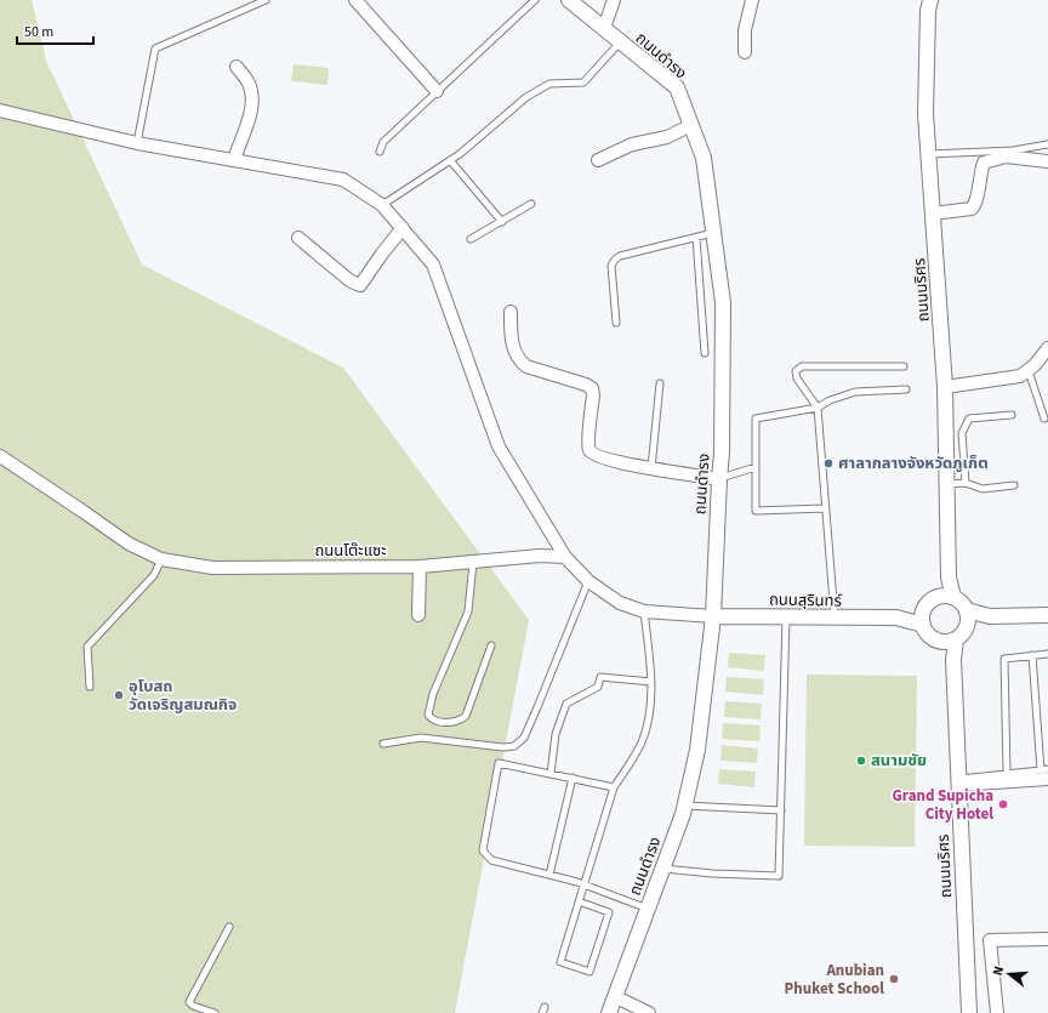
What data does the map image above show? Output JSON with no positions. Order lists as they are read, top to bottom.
{
  "streets": {
    "street": [
      "ถนนดำรง",
      "ถนนนริศร",
      "ถนนโต๊ะแซะ",
      "ถนนสุรินทร์"
    ]
  },
  "crossings": [
    ["ถนนดำรง", "ถนนสุรินทร์"],
    ["ถนนนริศร", "ถนนสุรินทร์"]
  ],
  "places": [
    "ศาลากลางจังหวัดภูเก็ต",
    "อุโบสถ วัดเจริญสมณกิจ",
    "สนามชัย",
    "Grand Supicha City Hotel",
    "Anubian Phuket School"
  ],
  "scale_bar": "50 m",
  "north": "left"
}
